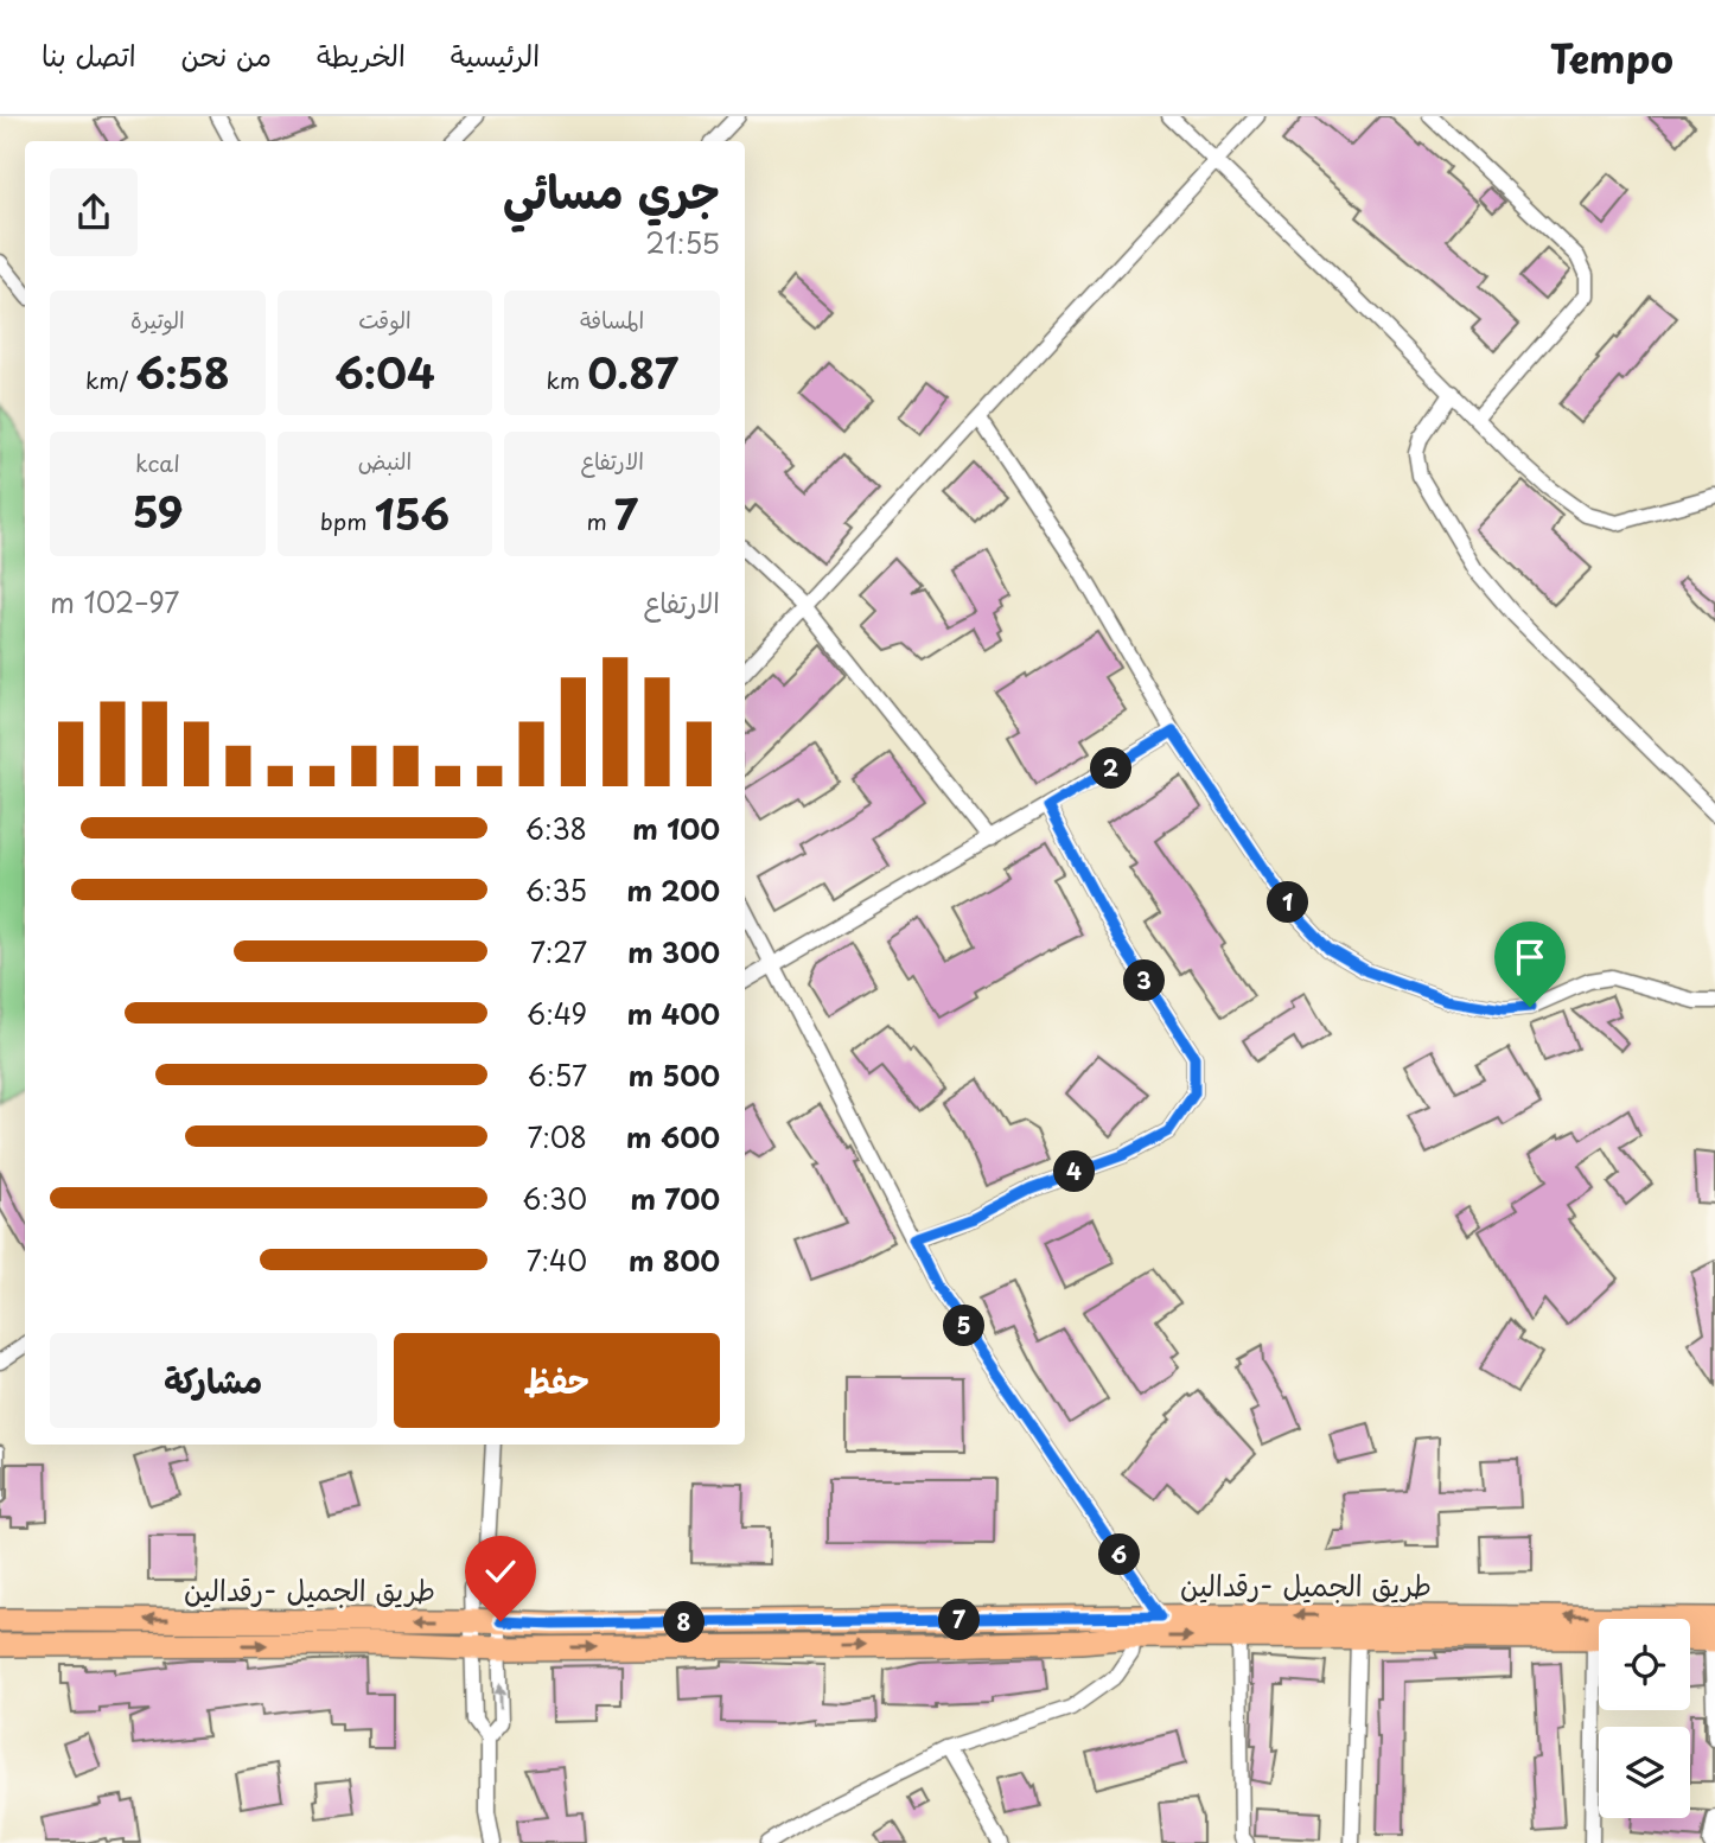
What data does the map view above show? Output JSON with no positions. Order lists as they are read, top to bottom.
{
  "streets": {
    "main road": ["طريق الجميل -رقدالين"]
  },
  "page": {
    "header": "Tempo",
    "nav": [
      "الرئيسية",
      "الخريطة",
      "من نحن",
      "اتصل بنا"
    ],
    "heading": ["جري مسائي", "21:55"],
    "stats": [
      ["المسافة", "0.87 km"],
      ["الوقت", "6:04"],
      ["الوتيرة", "6:58 /km"],
      ["الارتفاع", "7 m"],
      ["النبض", "156 bpm"],
      ["kcal", "59"]
    ],
    "chart": ["الارتفاع", "97–102 m"],
    "pins": [
      "2",
      "1",
      "3",
      "4",
      "5",
      "6",
      "7",
      "8"
    ],
    "list": [
      {
        "name": "100 m",
        "note": "6:38"
      },
      {
        "name": "200 m",
        "note": "6:35"
      },
      {
        "name": "300 m",
        "note": "7:27"
      },
      {
        "name": "400 m",
        "note": "6:49"
      },
      {
        "name": "500 m",
        "note": "6:57"
      },
      {
        "name": "600 m",
        "note": "7:08"
      },
      {
        "name": "700 m",
        "note": "6:30"
      },
      {
        "name": "800 m",
        "note": "7:40"
      }
    ],
    "buttons": ["حفظ", "مشاركة"]
  }
}
